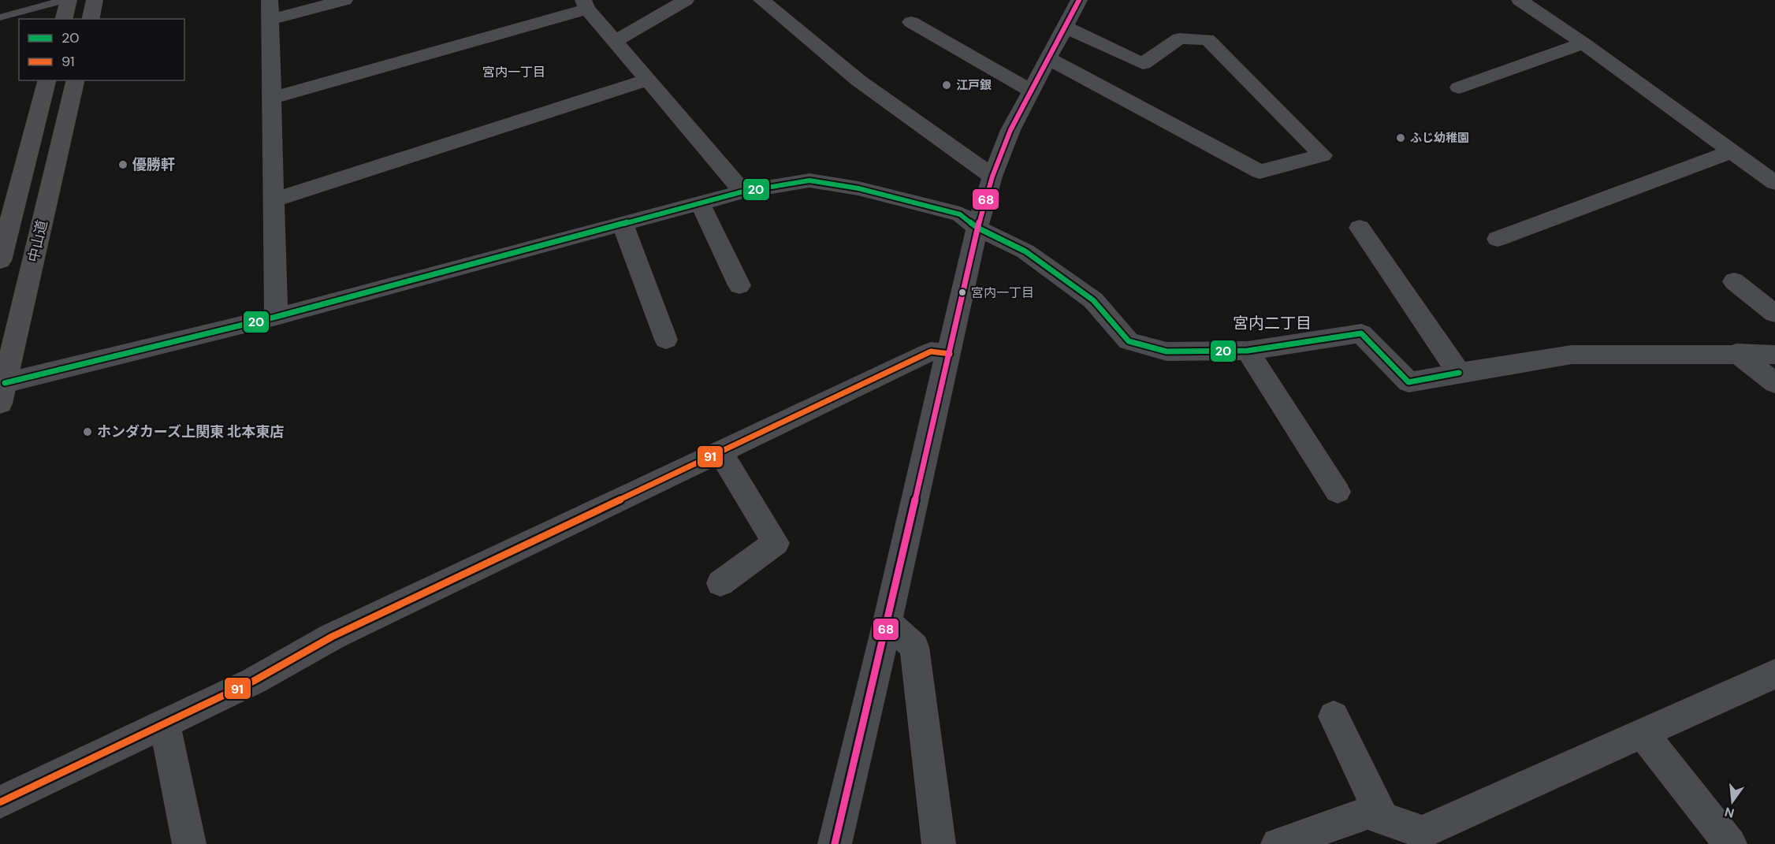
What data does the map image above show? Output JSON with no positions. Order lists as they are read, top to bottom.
{
  "streets": {
    "highway": ["中山道"]
  },
  "districts": ["宮内一丁目", "宮内二丁目"],
  "places": [
    "江戸銀",
    "ふじ幼稚園",
    "優勝軒",
    "宮内一丁目",
    "ホンダカーズ上関東 北本東店"
  ],
  "lines": ["transit line 68", "transit line 20", "transit line 91"],
  "legend": ["20", "91"],
  "north": "bottom"
}
